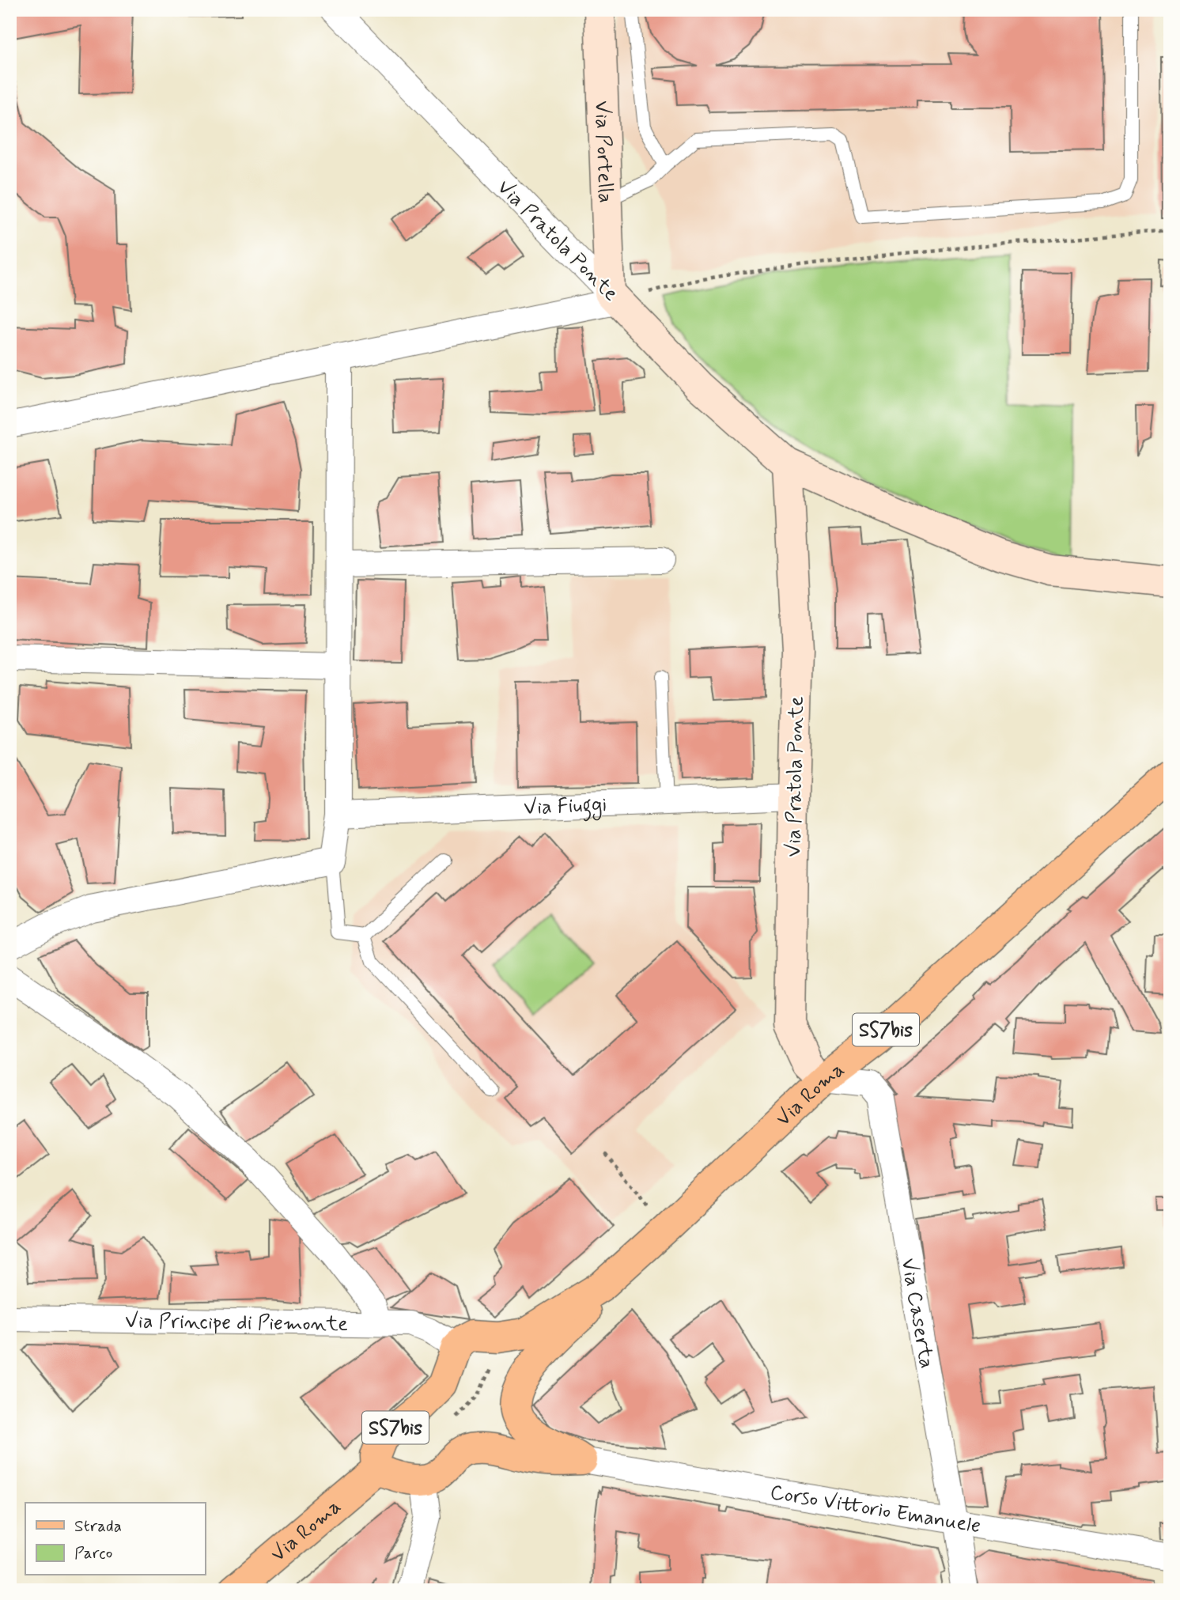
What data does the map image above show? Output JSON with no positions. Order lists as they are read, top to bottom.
{
  "streets": {
    "main road": [
      "Via Portella",
      "Via Pratola Ponte",
      "SS7bis",
      "Via Roma"
    ],
    "street": [
      "Via Fiuggi",
      "Via Caserta",
      "Via Principe di Piemonte",
      "Corso Vittorio Emanuele"
    ]
  },
  "crossings": [
    ["Via Portella", "Via Pratola Ponte"],
    ["Via Pratola Ponte", "Via Fiuggi"],
    ["Via Pratola Ponte", "Via Roma"],
    ["Via Pratola Ponte", "Via Caserta"],
    ["SS7bis", "Via Roma"],
    ["SS7bis", "Via Principe di Piemonte"],
    ["SS7bis", "Corso Vittorio Emanuele"],
    ["Via Roma", "Via Caserta"],
    ["Via Caserta", "Corso Vittorio Emanuele"]
  ],
  "legend": ["Strada", "Parco"]
}
